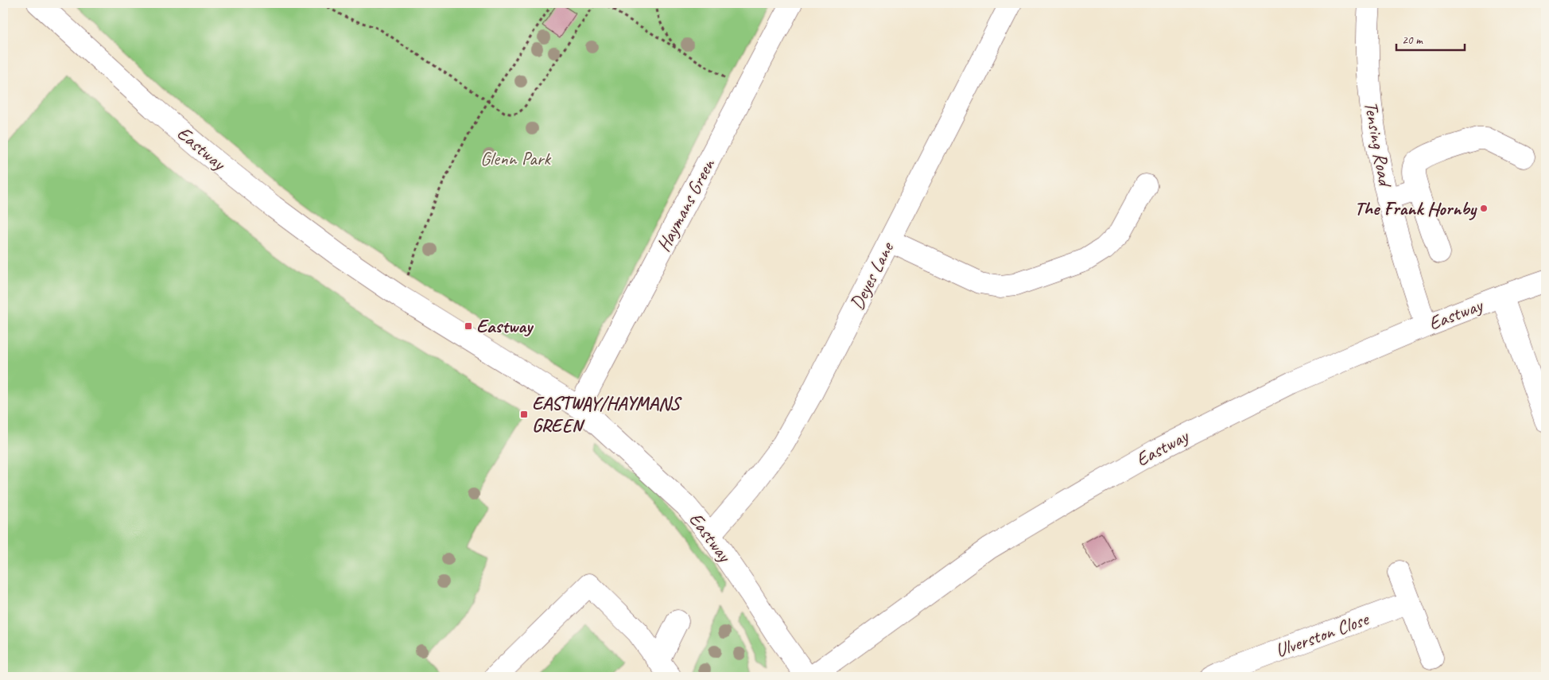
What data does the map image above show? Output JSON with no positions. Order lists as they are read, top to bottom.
{
  "streets": {
    "street": [
      "Tensing Road",
      "Eastway",
      "Haymans Green",
      "Deyes Lane",
      "Ulverston Close"
    ]
  },
  "crossings": [
    ["Tensing Road", "Eastway"],
    ["Eastway", "Haymans Green"],
    ["Eastway", "Deyes Lane"]
  ],
  "parks": ["Glenn Park"],
  "places": {
    "other": ["The Frank Hornby"],
    "transit": ["Eastway", "EASTWAY/HAYMANS GREEN"]
  },
  "scale_bar": "20 m"
}
